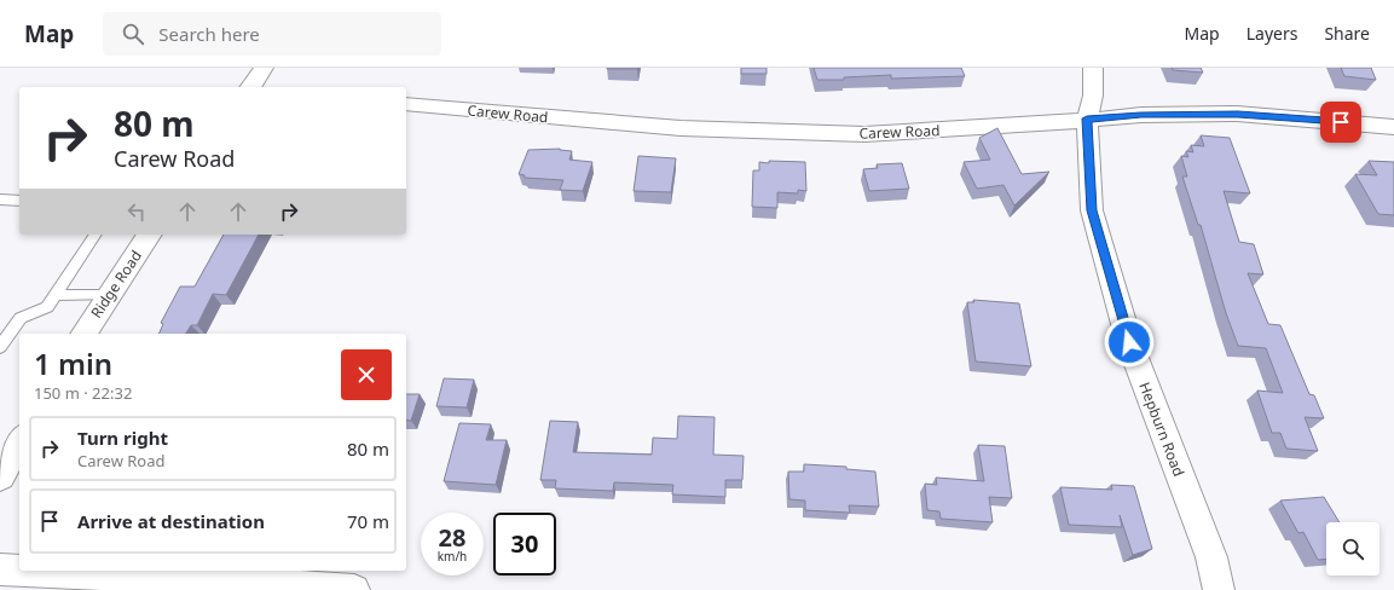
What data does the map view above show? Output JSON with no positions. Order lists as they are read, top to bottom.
{
  "streets": {
    "main road": ["Ridge Road"],
    "street": ["Carew Road", "Hepburn Road"]
  },
  "crossings": [
    ["Carew Road", "Hepburn Road"]
  ],
  "page": {
    "header": "Map",
    "search": "Search here",
    "nav": ["Map", "Layers", "Share"],
    "turn": ["80 m", "Carew Road"],
    "heading": ["1 min", "150 m · 22:32"],
    "list": [
      {
        "name": "Turn right",
        "note": "Carew Road",
        "value": "80 m"
      },
      {
        "name": "Arrive at destination",
        "value": "70 m"
      }
    ],
    "speed": "28 km/h",
    "limit": "30"
  }
}
